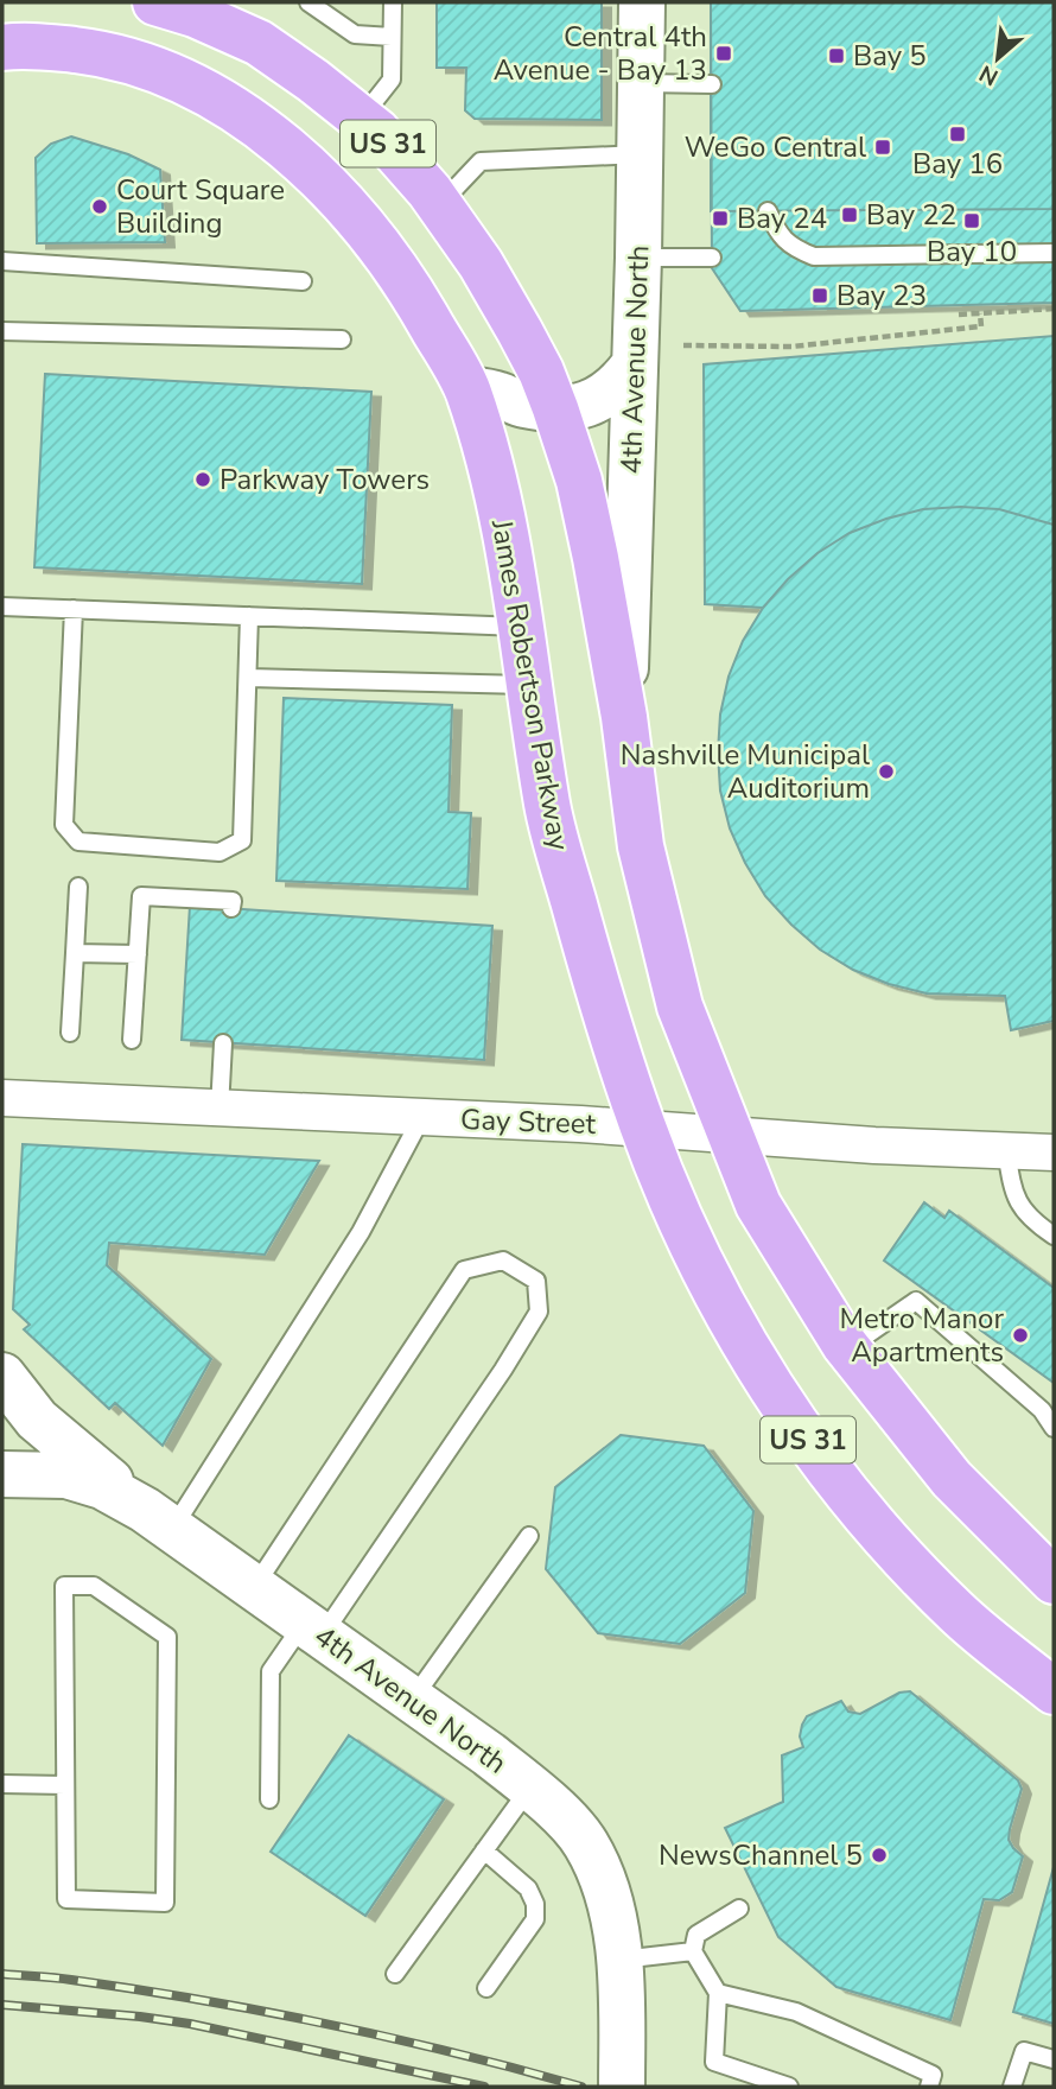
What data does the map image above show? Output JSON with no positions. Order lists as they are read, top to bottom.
{
  "streets": {
    "main road": ["US 31", "James Robertson Parkway"],
    "street": ["4th Avenue North", "Gay Street"]
  },
  "crossings": [
    ["US 31", "4th Avenue North"],
    ["US 31", "Gay Street"],
    ["James Robertson Parkway", "Gay Street"]
  ],
  "places": {
    "transit": [
      "Central 4th Avenue - Bay 13",
      "Bay 5",
      "Bay 16",
      "WeGo Central",
      "Bay 22",
      "Bay 24",
      "Bay 10",
      "Bay 23"
    ],
    "other": [
      "Court Square Building",
      "Parkway Towers",
      "Nashville Municipal Auditorium",
      "Metro Manor Apartments",
      "NewsChannel 5"
    ]
  },
  "north": "bottom left"
}
